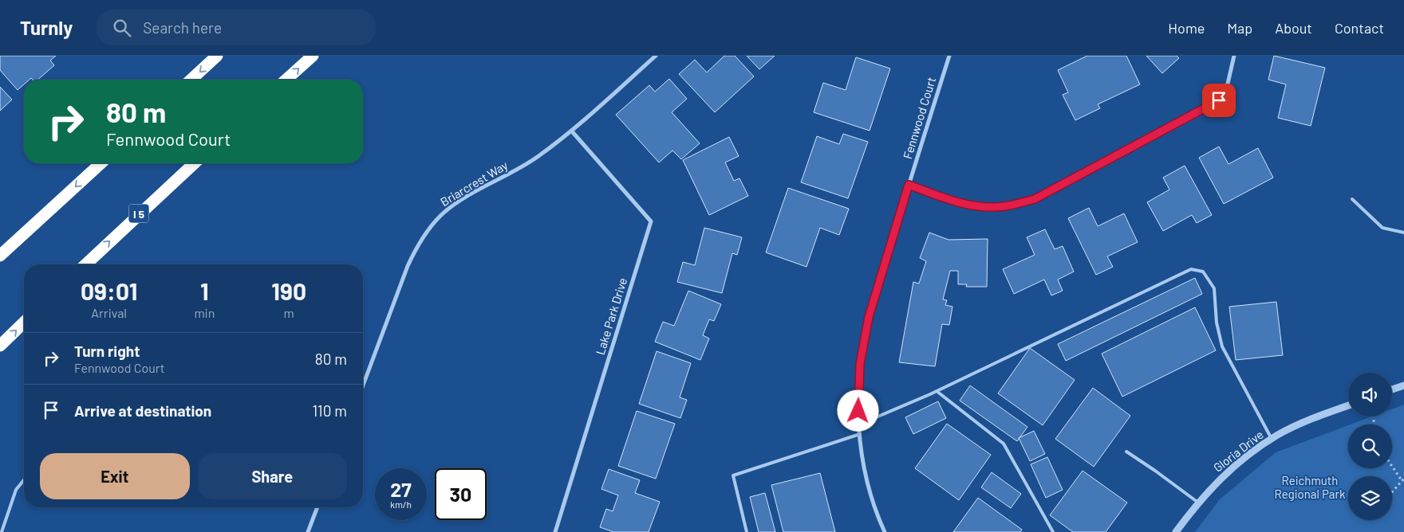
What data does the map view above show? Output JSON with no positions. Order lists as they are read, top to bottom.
{
  "streets": {
    "highway": ["I 5"],
    "street": [
      "Fennwood Court",
      "Briarcrest Way",
      "Lake Park Drive",
      "Gloria Drive"
    ]
  },
  "crossings": [
    ["Briarcrest Way", "Lake Park Drive"]
  ],
  "parks": ["Reichmuth Regional Park"],
  "page": {
    "header": "Turnly",
    "search": "Search here",
    "nav": [
      "Home",
      "Map",
      "About",
      "Contact"
    ],
    "turn": ["80 m", "Fennwood Court"],
    "eta": [
      "09:01",
      "Arrival",
      "1",
      "min",
      "190",
      "m"
    ],
    "list": [
      {
        "name": "Turn right",
        "note": "Fennwood Court",
        "value": "80 m"
      },
      {
        "name": "Arrive at destination",
        "value": "110 m"
      }
    ],
    "buttons": ["Exit", "Share"],
    "speed": "27 km/h",
    "limit": "30"
  }
}
